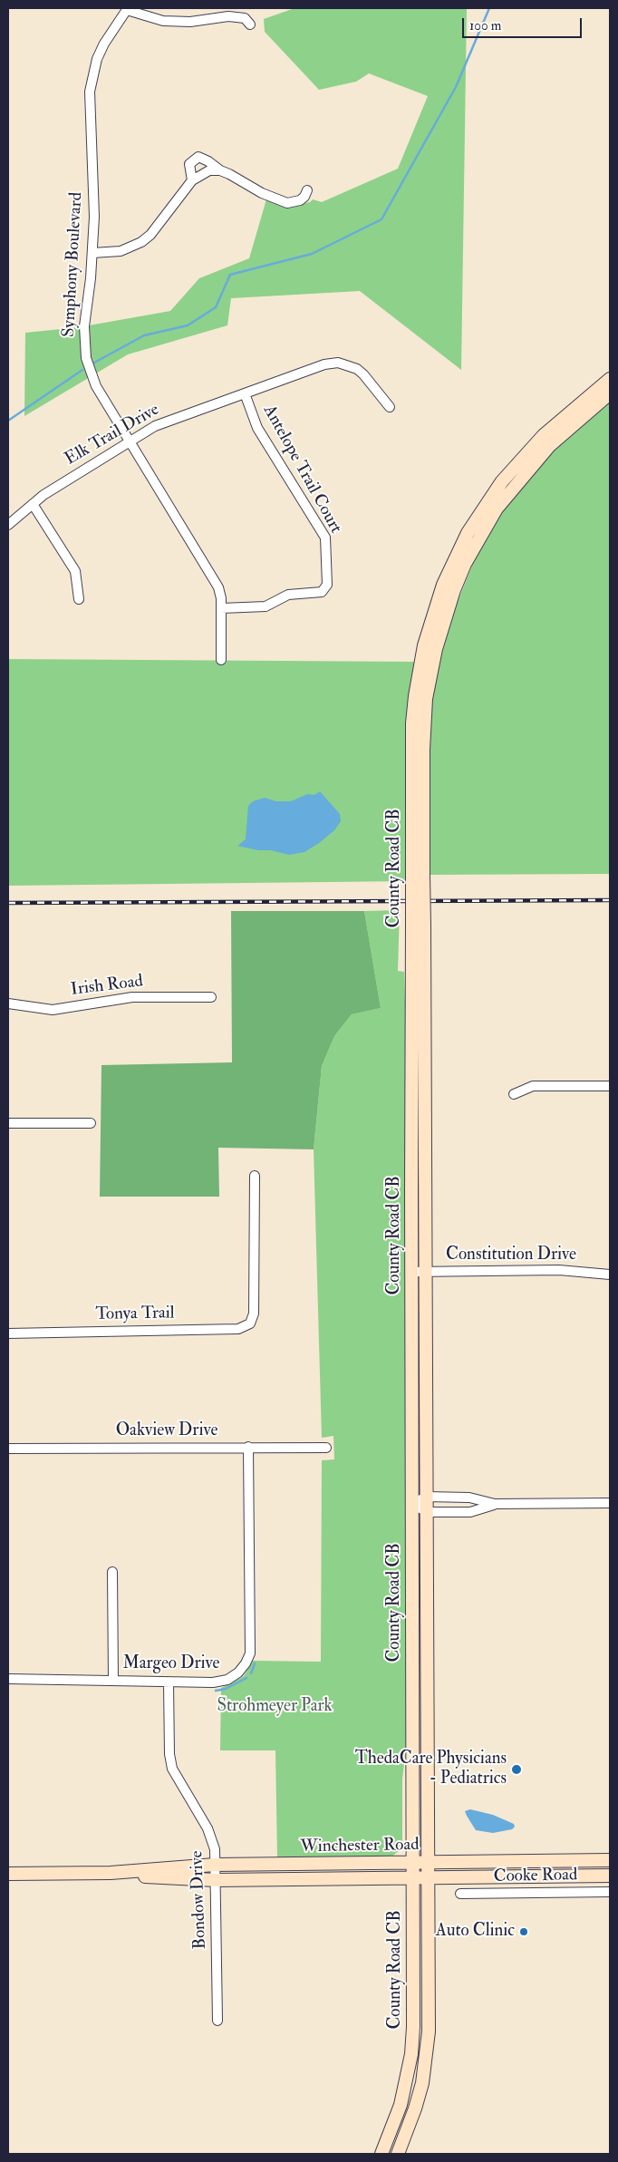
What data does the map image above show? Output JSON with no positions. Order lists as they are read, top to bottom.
{
  "streets": {
    "main road": ["County Road CB", "Winchester Road"],
    "street": [
      "Symphony Boulevard",
      "Elk Trail Drive",
      "Antelope Trail Court",
      "Irish Road",
      "Constitution Drive",
      "Tonya Trail",
      "Oakview Drive",
      "Margeo Drive",
      "Cooke Road",
      "Bondow Drive"
    ]
  },
  "crossings": [
    ["Symphony Boulevard", "Elk Trail Drive"],
    ["Symphony Boulevard", "Antelope Trail Court"],
    ["Elk Trail Drive", "Antelope Trail Court"],
    ["County Road CB", "Constitution Drive"],
    ["County Road CB", "Winchester Road"],
    ["Oakview Drive", "Margeo Drive"],
    ["Margeo Drive", "Bondow Drive"],
    ["Winchester Road", "Bondow Drive"]
  ],
  "parks": ["Strohmeyer Park"],
  "places": ["ThedaCare Physicians - Pediatrics", "Auto Clinic"],
  "scale_bar": "100 m"
}
